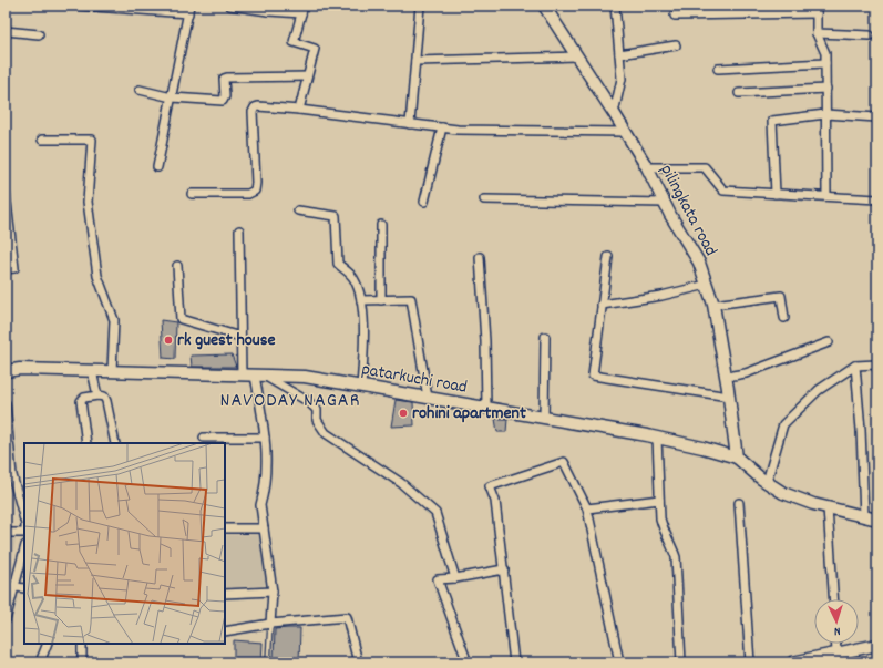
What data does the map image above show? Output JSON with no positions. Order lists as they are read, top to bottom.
{
  "streets": {
    "street": ["pilingkata road", "patarkuchi road"]
  },
  "crossings": [
    ["pilingkata road", "patarkuchi road"]
  ],
  "districts": ["NAVODAY NAGAR"],
  "places": ["rk guest house", "rohini apartment"],
  "north": "bottom"
}
